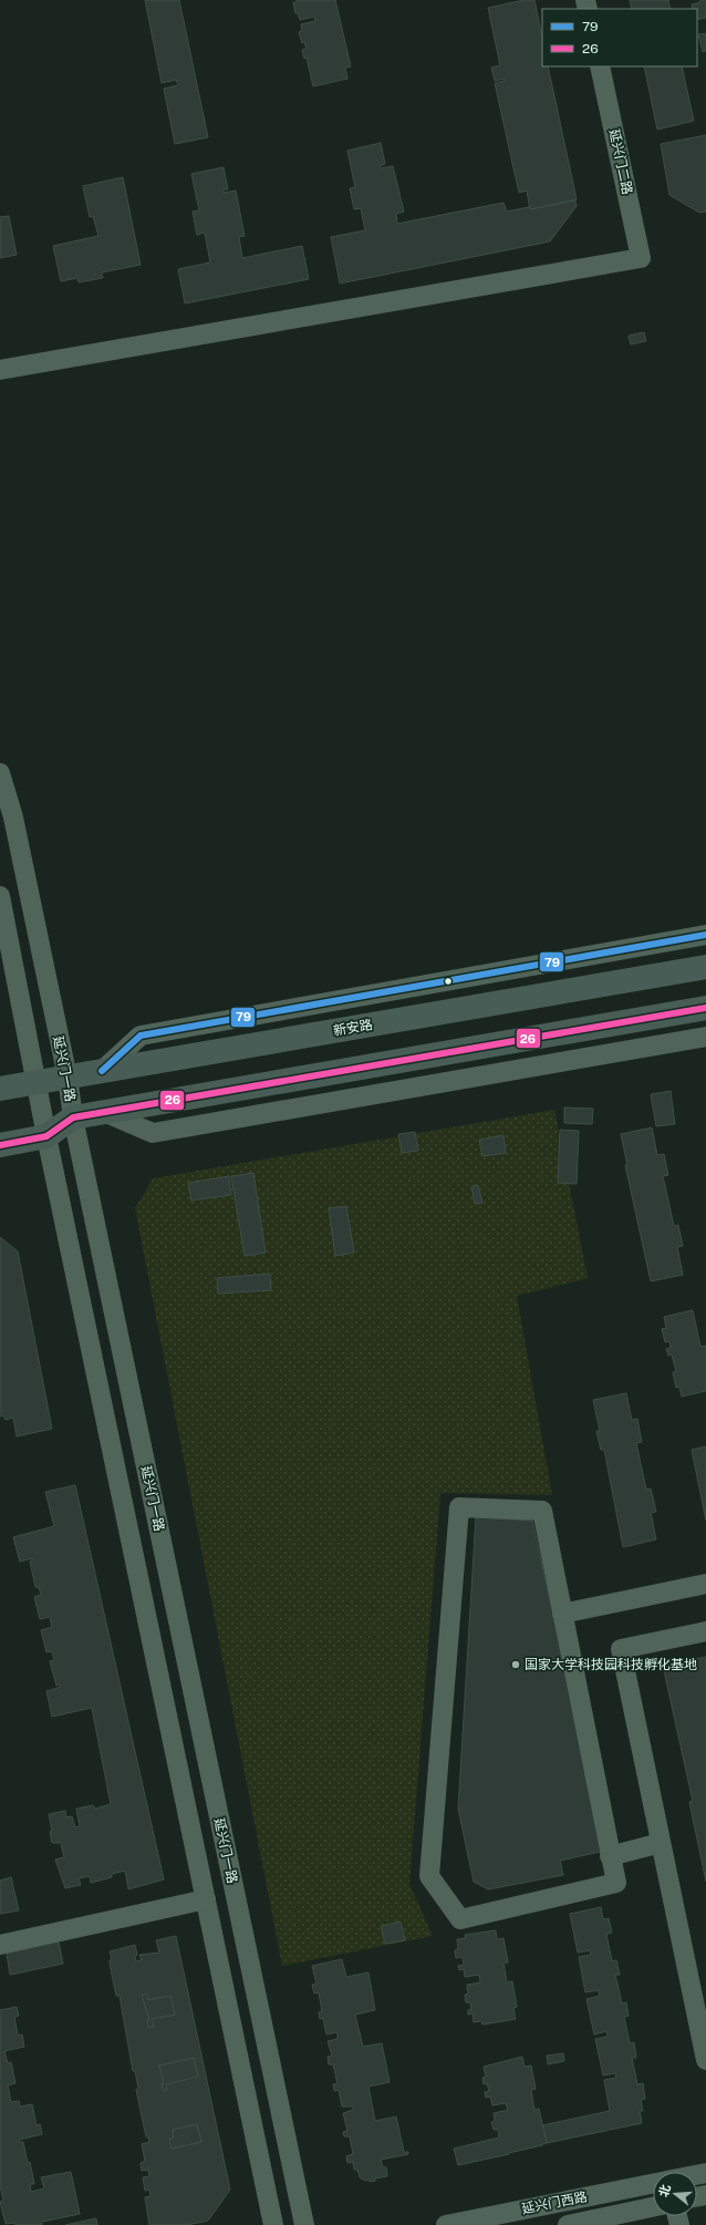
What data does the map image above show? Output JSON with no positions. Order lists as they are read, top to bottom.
{
  "streets": {
    "main road": ["新安路"],
    "street": ["延兴门二路", "延兴门一路", "延兴门西路"]
  },
  "crossings": [
    ["新安路", "延兴门一路"]
  ],
  "places": ["国家大学科技园科技孵化基地"],
  "lines": ["transit line 79", "transit line 26"],
  "legend": ["79", "26"],
  "north": "left"
}
